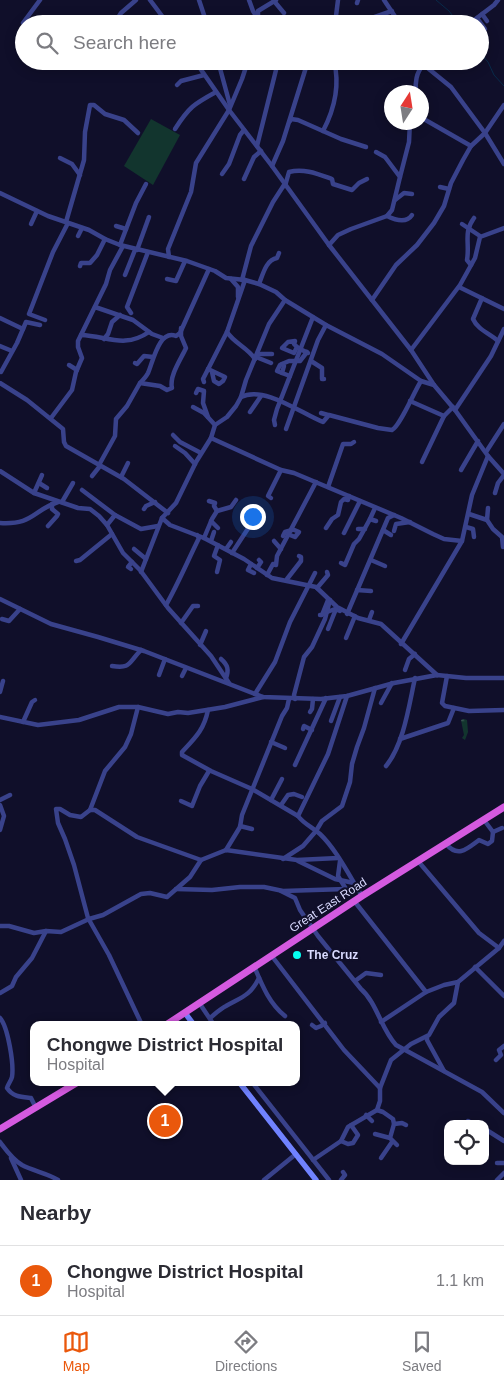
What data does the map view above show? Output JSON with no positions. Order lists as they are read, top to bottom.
{
  "streets": {
    "highway": ["Great East Road"]
  },
  "places": ["The Cruz"],
  "north": "top",
  "page": {
    "search": "Search here",
    "popup": ["Chongwe District Hospital", "Hospital"],
    "pins": "1",
    "heading": "Nearby",
    "list": [
      {
        "mark": "1",
        "name": "Chongwe District Hospital",
        "note": "Hospital",
        "value": "1.1 km"
      }
    ],
    "nav": ["Map", "Directions", "Saved"]
  }
}
